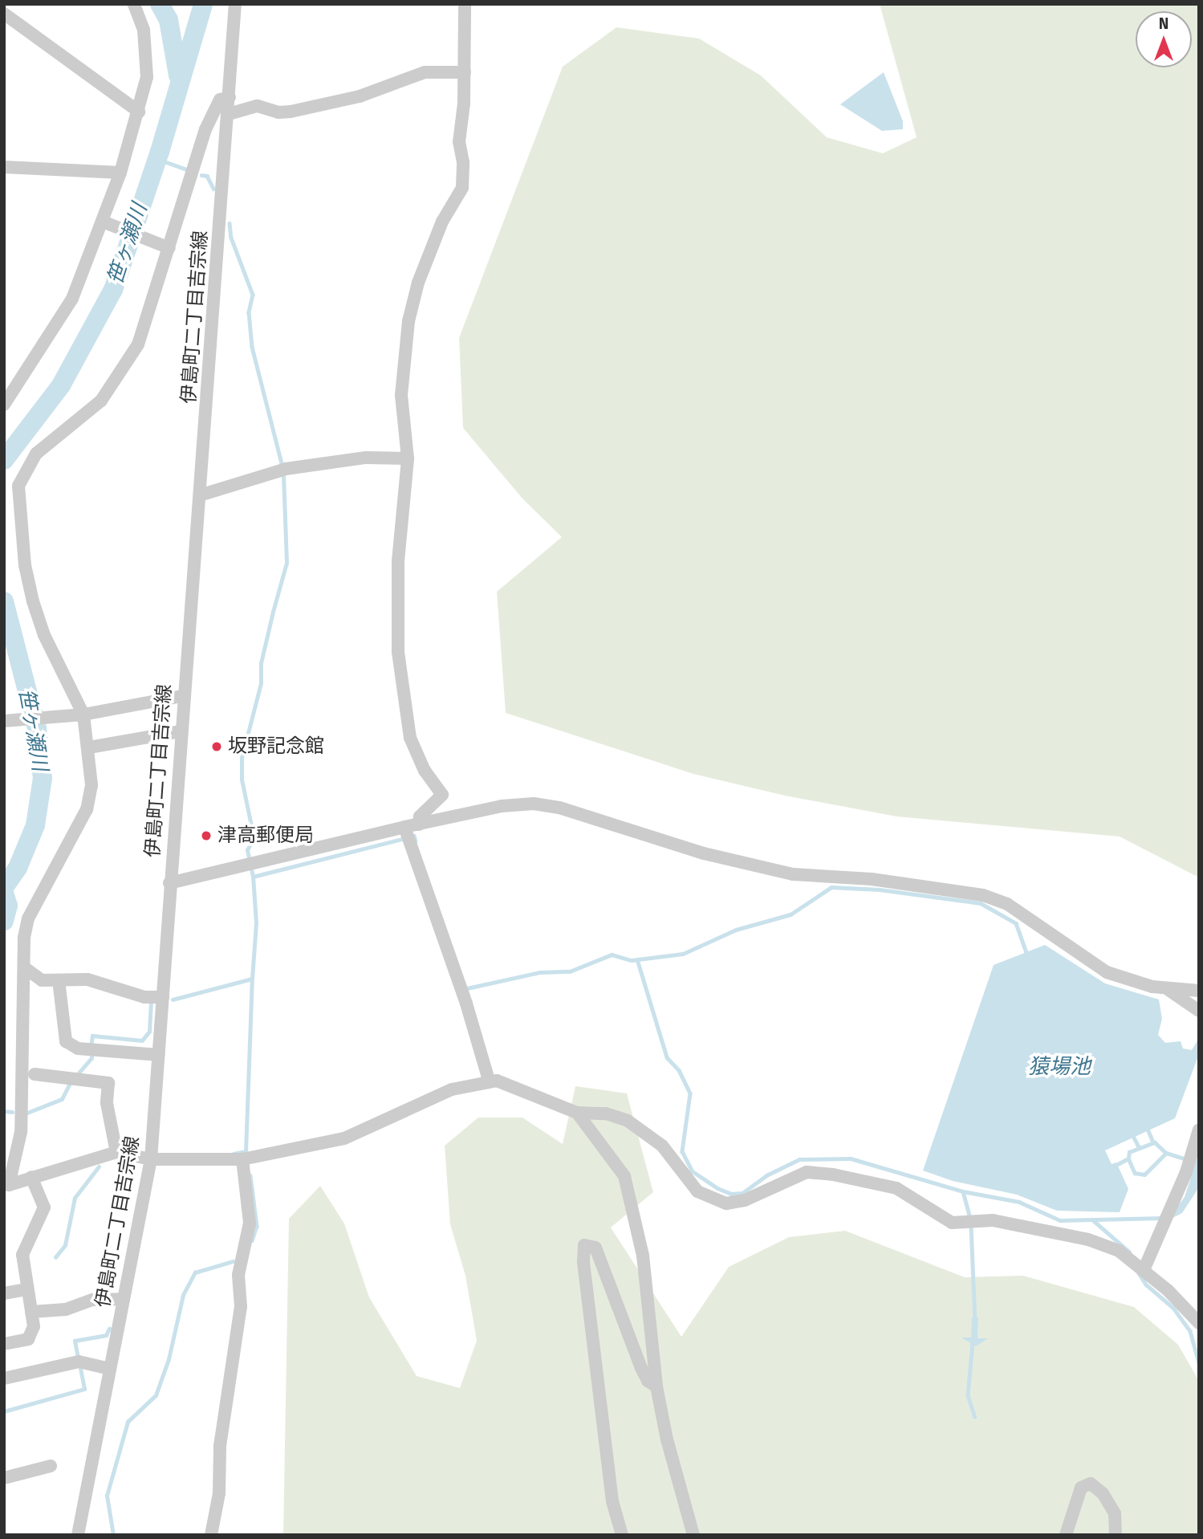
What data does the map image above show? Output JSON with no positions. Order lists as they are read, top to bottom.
{
  "streets": {
    "street": ["伊島町二丁目吉宗線"]
  },
  "water": ["笹ヶ瀬川", "猿場池"],
  "places": ["坂野記念館", "津高郵便局"],
  "north": "top"
}
